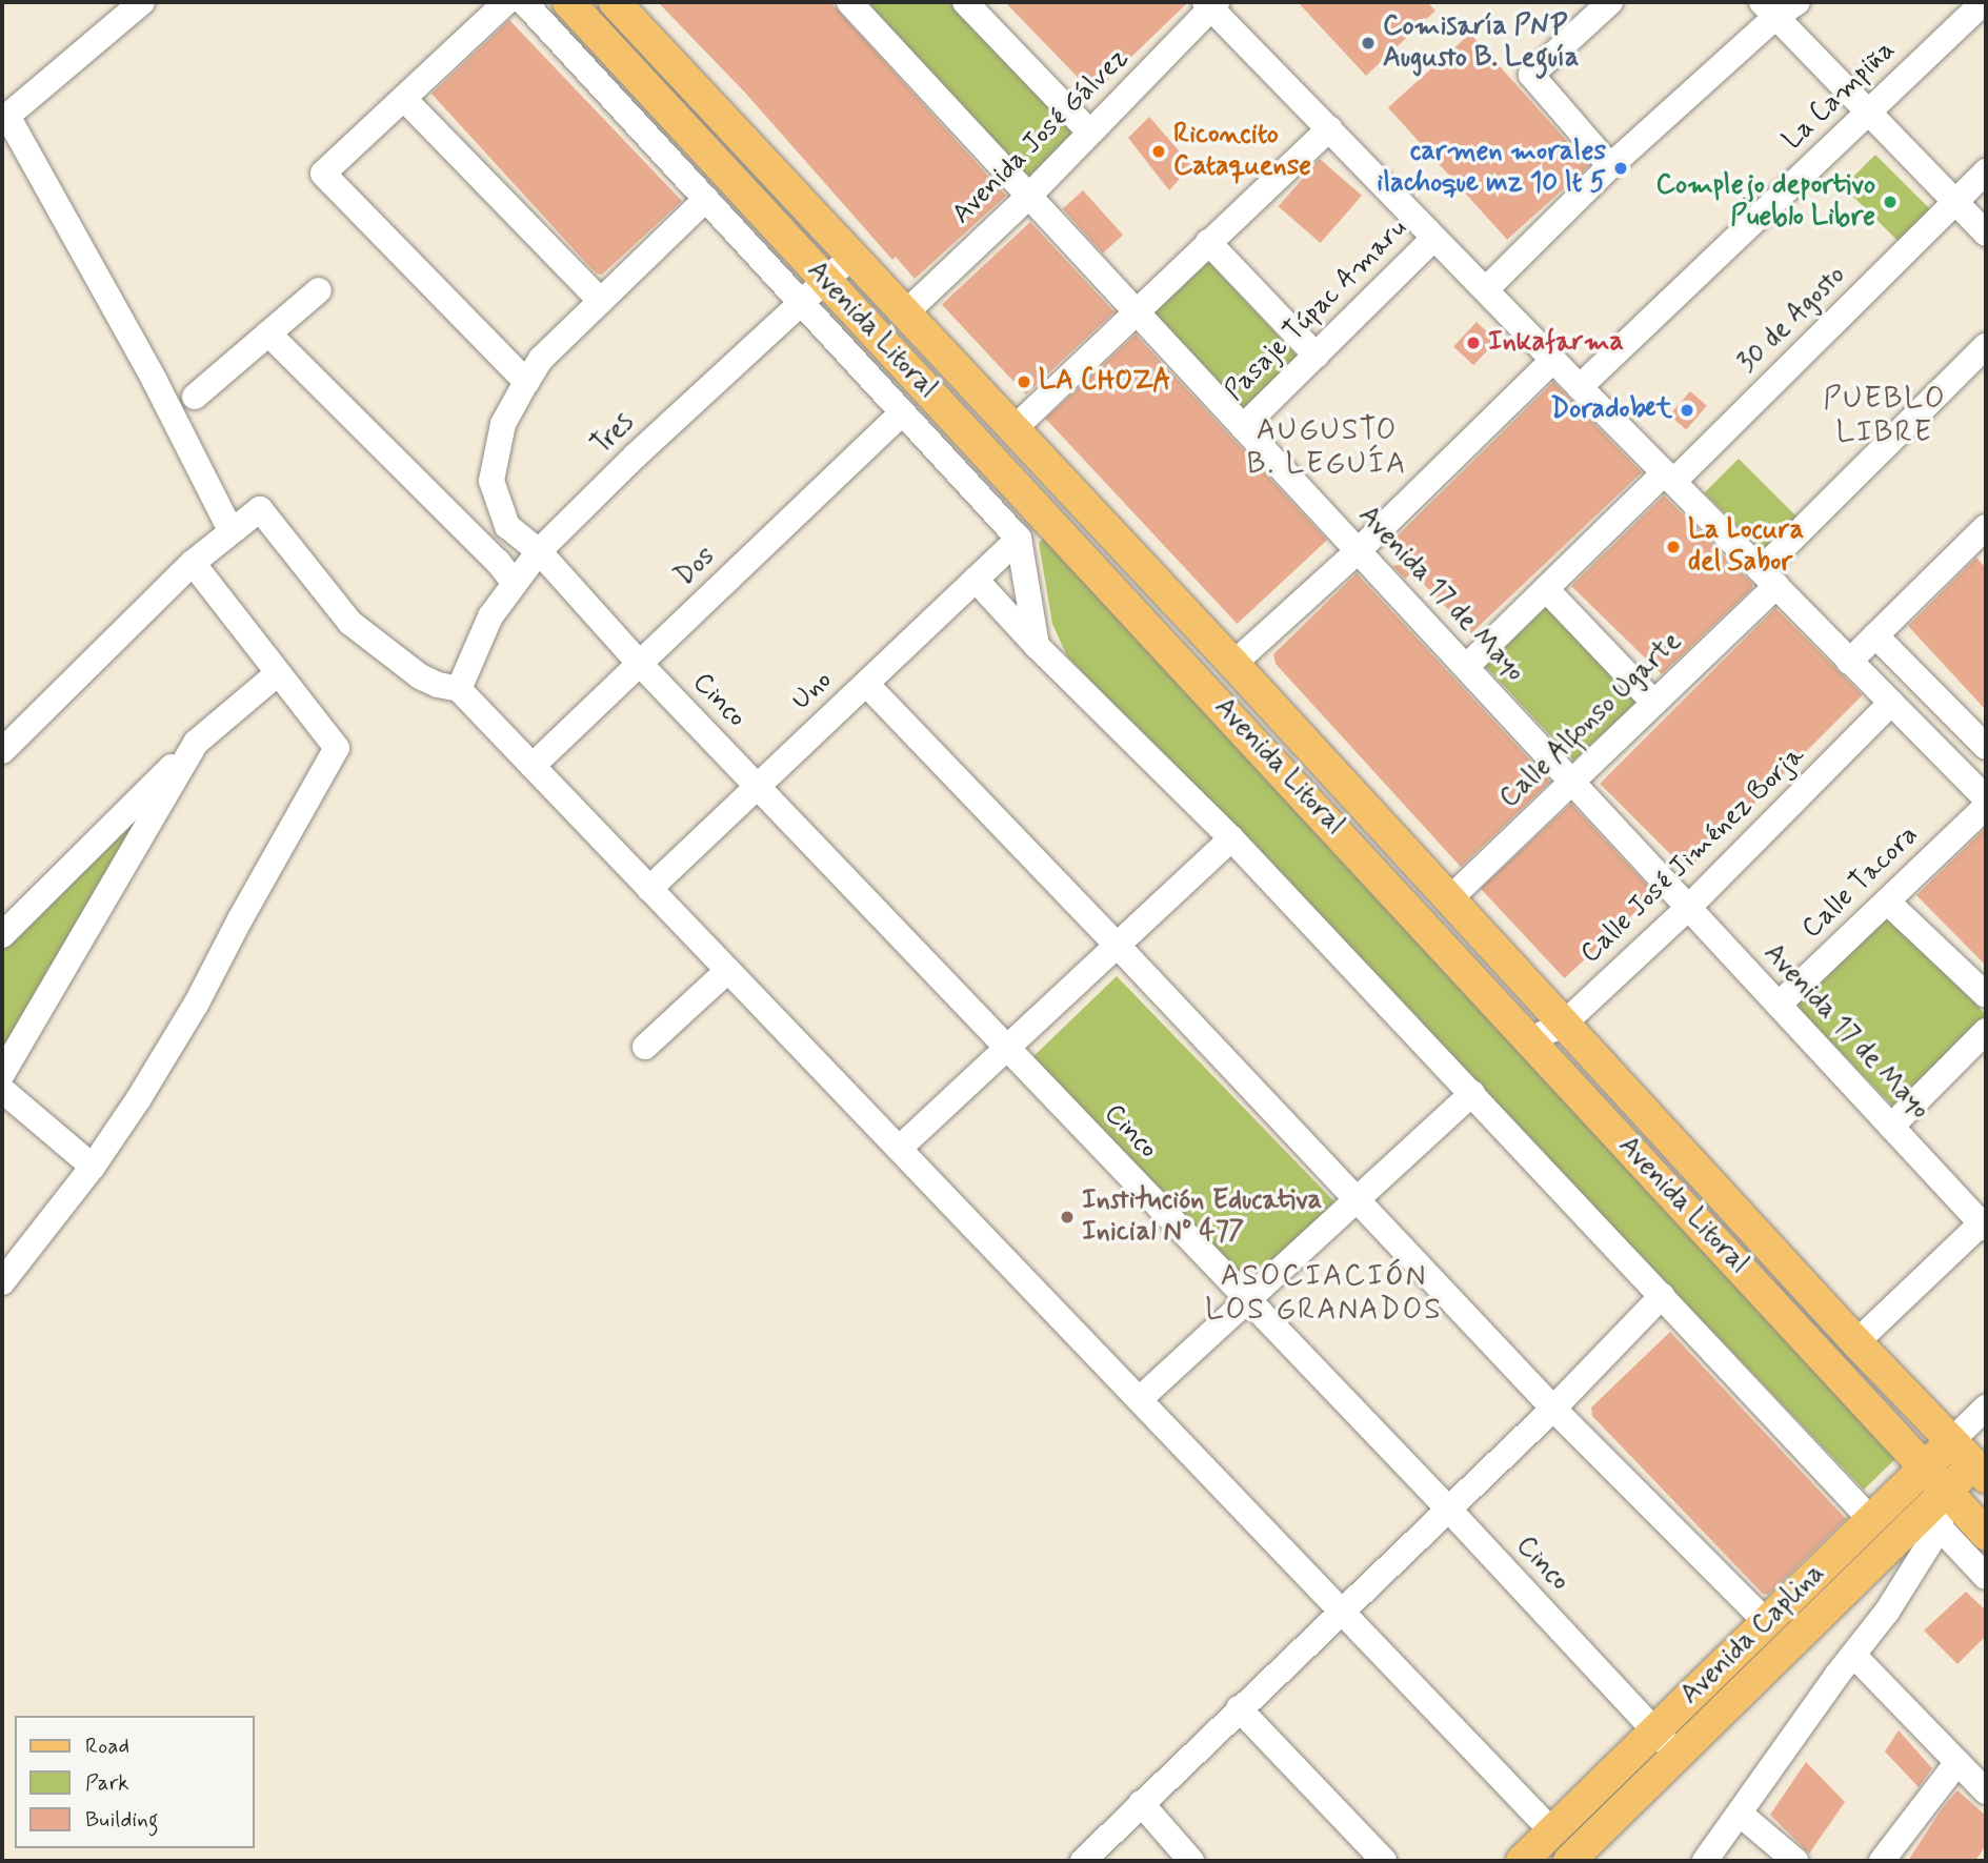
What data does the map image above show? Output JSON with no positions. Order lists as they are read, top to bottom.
{
  "streets": {
    "main road": ["Avenida Litoral", "Avenida Caplina"],
    "street": [
      "La Campiña",
      "Avenida José Gálvez",
      "Pasaje Túpac Amaru",
      "30 de Agosto",
      "Tres",
      "Dos",
      "Avenida 17 de Mayo",
      "Uno",
      "Cinco",
      "Calle Alfonso Ugarte",
      "Calle José Jiménez Borja",
      "Calle Tacora"
    ]
  },
  "crossings": [
    ["Avenida José Gálvez", "Avenida Litoral"],
    ["Avenida José Gálvez", "Avenida 17 de Mayo"],
    ["Pasaje Túpac Amaru", "Avenida 17 de Mayo"],
    ["30 de Agosto", "Avenida 17 de Mayo"],
    ["Avenida Litoral", "Tres"],
    ["Avenida Litoral", "Dos"],
    ["Avenida Litoral", "Uno"],
    ["Avenida Litoral", "Cinco"],
    ["Avenida Litoral", "Calle Alfonso Ugarte"],
    ["Avenida Litoral", "Calle José Jiménez Borja"],
    ["Avenida Litoral", "Avenida Caplina"],
    ["Tres", "Cinco"],
    ["Dos", "Cinco"],
    ["Avenida 17 de Mayo", "Calle Alfonso Ugarte"],
    ["Avenida 17 de Mayo", "Calle José Jiménez Borja"],
    ["Avenida 17 de Mayo", "Calle Tacora"],
    ["Uno", "Cinco"],
    ["Cinco", "Avenida Caplina"]
  ],
  "districts": ["PUEBLO LIBRE", "AUGUSTO B. LEGUÍA", "ASOCIACIÓN LOS GRANADOS"],
  "places": [
    "Comisaría PNP Augusto B. Leguía",
    "Riconcito Cataquense",
    "carmen morales ilachoque mz 10 lt 5",
    "Complejo deportivo Pueblo Libre",
    "Inkafarma",
    "LA CHOZA",
    "Doradobet",
    "La Locura del Sabor",
    "Institución Educativa Inicial Nº 477"
  ],
  "legend": ["Road", "Park", "Building"]
}
